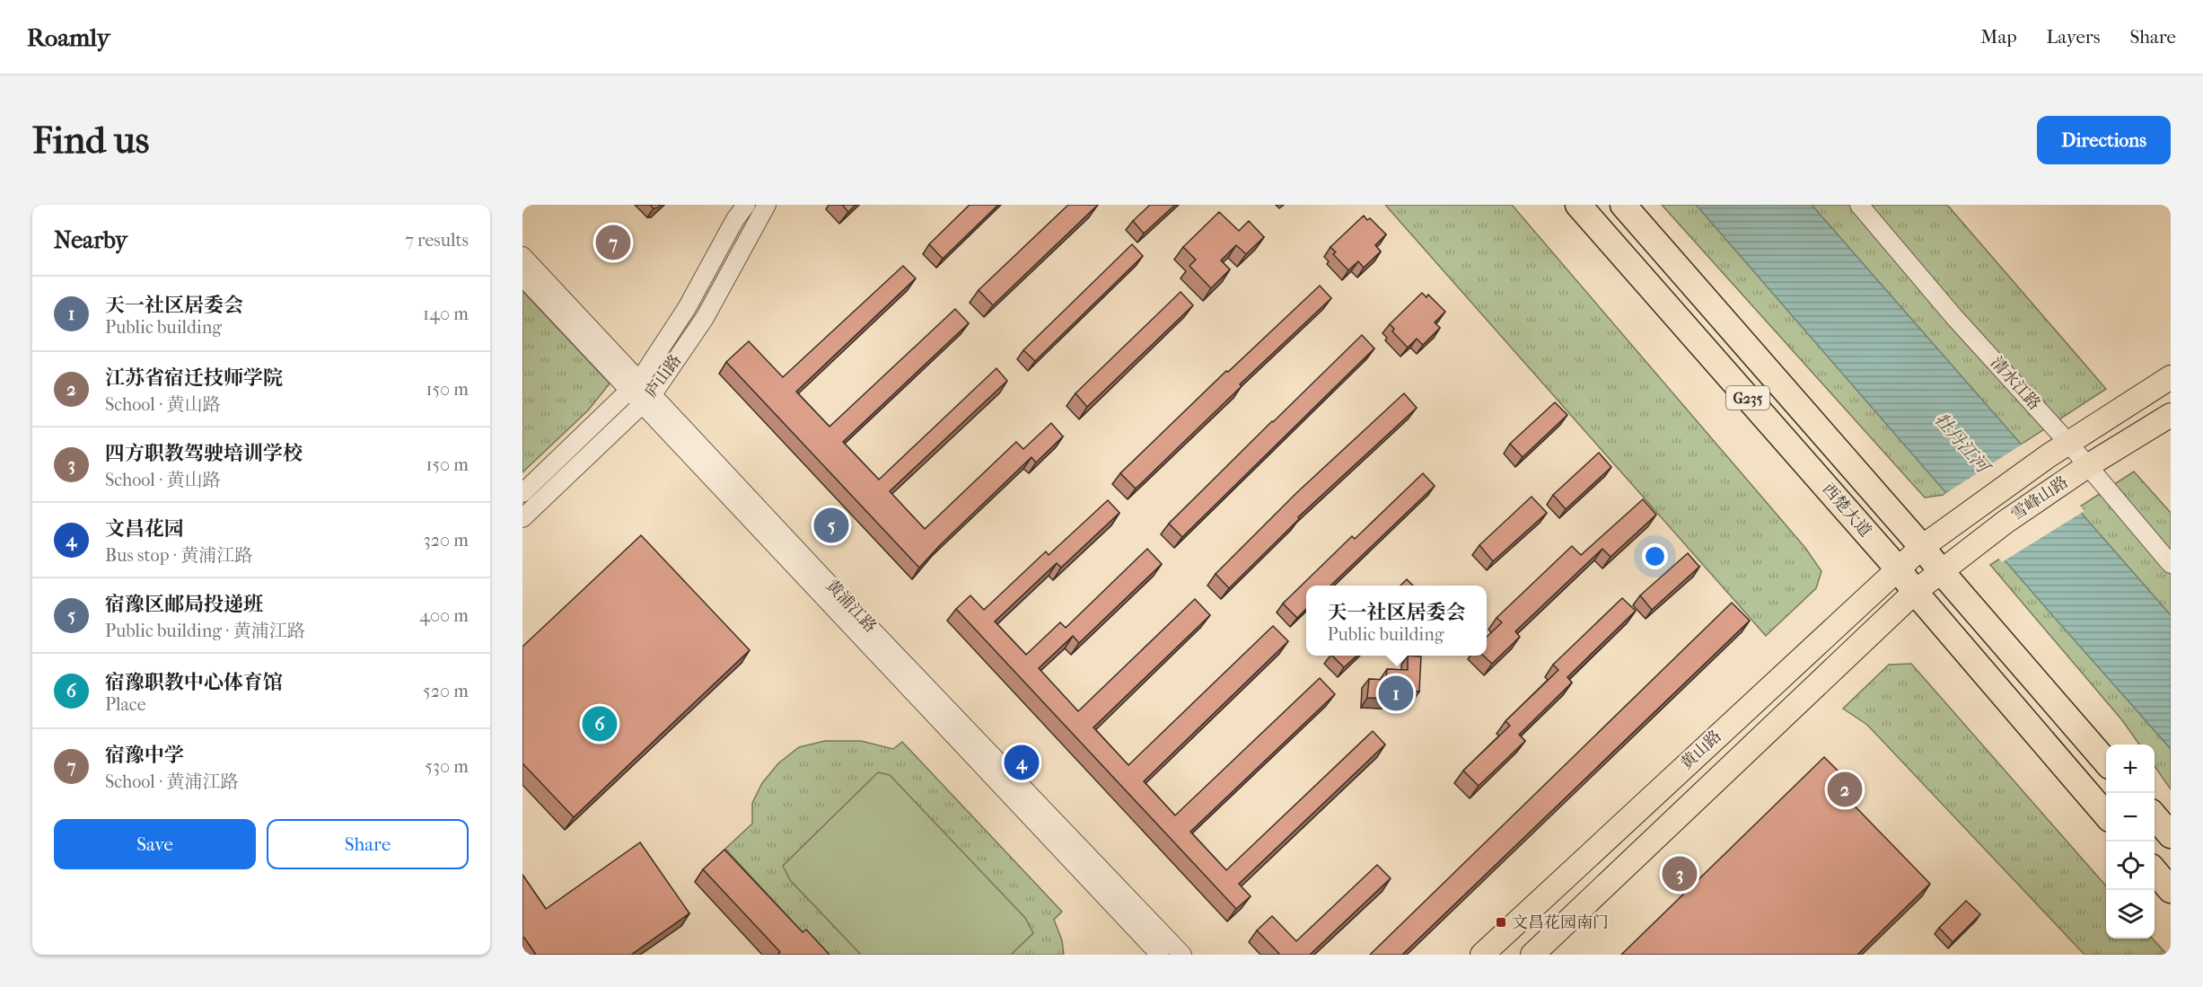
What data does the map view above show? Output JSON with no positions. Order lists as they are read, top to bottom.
{
  "streets": {
    "highway": ["G235", "西楚大道"],
    "main road": ["雪峰山路", "黄山路"],
    "street": ["庐山路", "清水江路", "黄浦江路"]
  },
  "crossings": [
    ["庐山路", "黄浦江路"],
    ["清水江路", "雪峰山路"],
    ["G235", "雪峰山路"],
    ["G235", "西楚大道"],
    ["G235", "黄山路"],
    ["雪峰山路", "西楚大道"],
    ["雪峰山路", "黄山路"],
    ["西楚大道", "黄山路"]
  ],
  "water": ["牡丹江河"],
  "places": {
    "transit": ["文昌花园南门"]
  },
  "page": {
    "header": "Roamly",
    "nav": ["Map", "Layers", "Share"],
    "buttons": [
      "Directions",
      ["Save", "Share"]
    ],
    "title": "Find us",
    "heading": ["Nearby", "7 results"],
    "pins": [
      "7",
      "5",
      "1",
      "6",
      "4",
      "2",
      "3"
    ],
    "list": [
      {
        "mark": "1",
        "name": "天一社区居委会",
        "note": "Public building",
        "value": "140 m"
      },
      {
        "mark": "2",
        "name": "江苏省宿迁技师学院",
        "note": "School · 黄山路",
        "value": "150 m"
      },
      {
        "mark": "3",
        "name": "四方职教驾驶培训学校",
        "note": "School · 黄山路",
        "value": "150 m"
      },
      {
        "mark": "4",
        "name": "文昌花园",
        "note": "Bus stop · 黄浦江路",
        "value": "320 m"
      },
      {
        "mark": "5",
        "name": "宿豫区邮局投递班",
        "note": "Public building · 黄浦江路",
        "value": "400 m"
      },
      {
        "mark": "6",
        "name": "宿豫职教中心体育馆",
        "note": "Place",
        "value": "520 m"
      },
      {
        "mark": "7",
        "name": "宿豫中学",
        "note": "School · 黄浦江路",
        "value": "530 m"
      }
    ],
    "popup": ["天一社区居委会", "Public building"],
    "map_buttons": ["+", "−"]
  }
}
